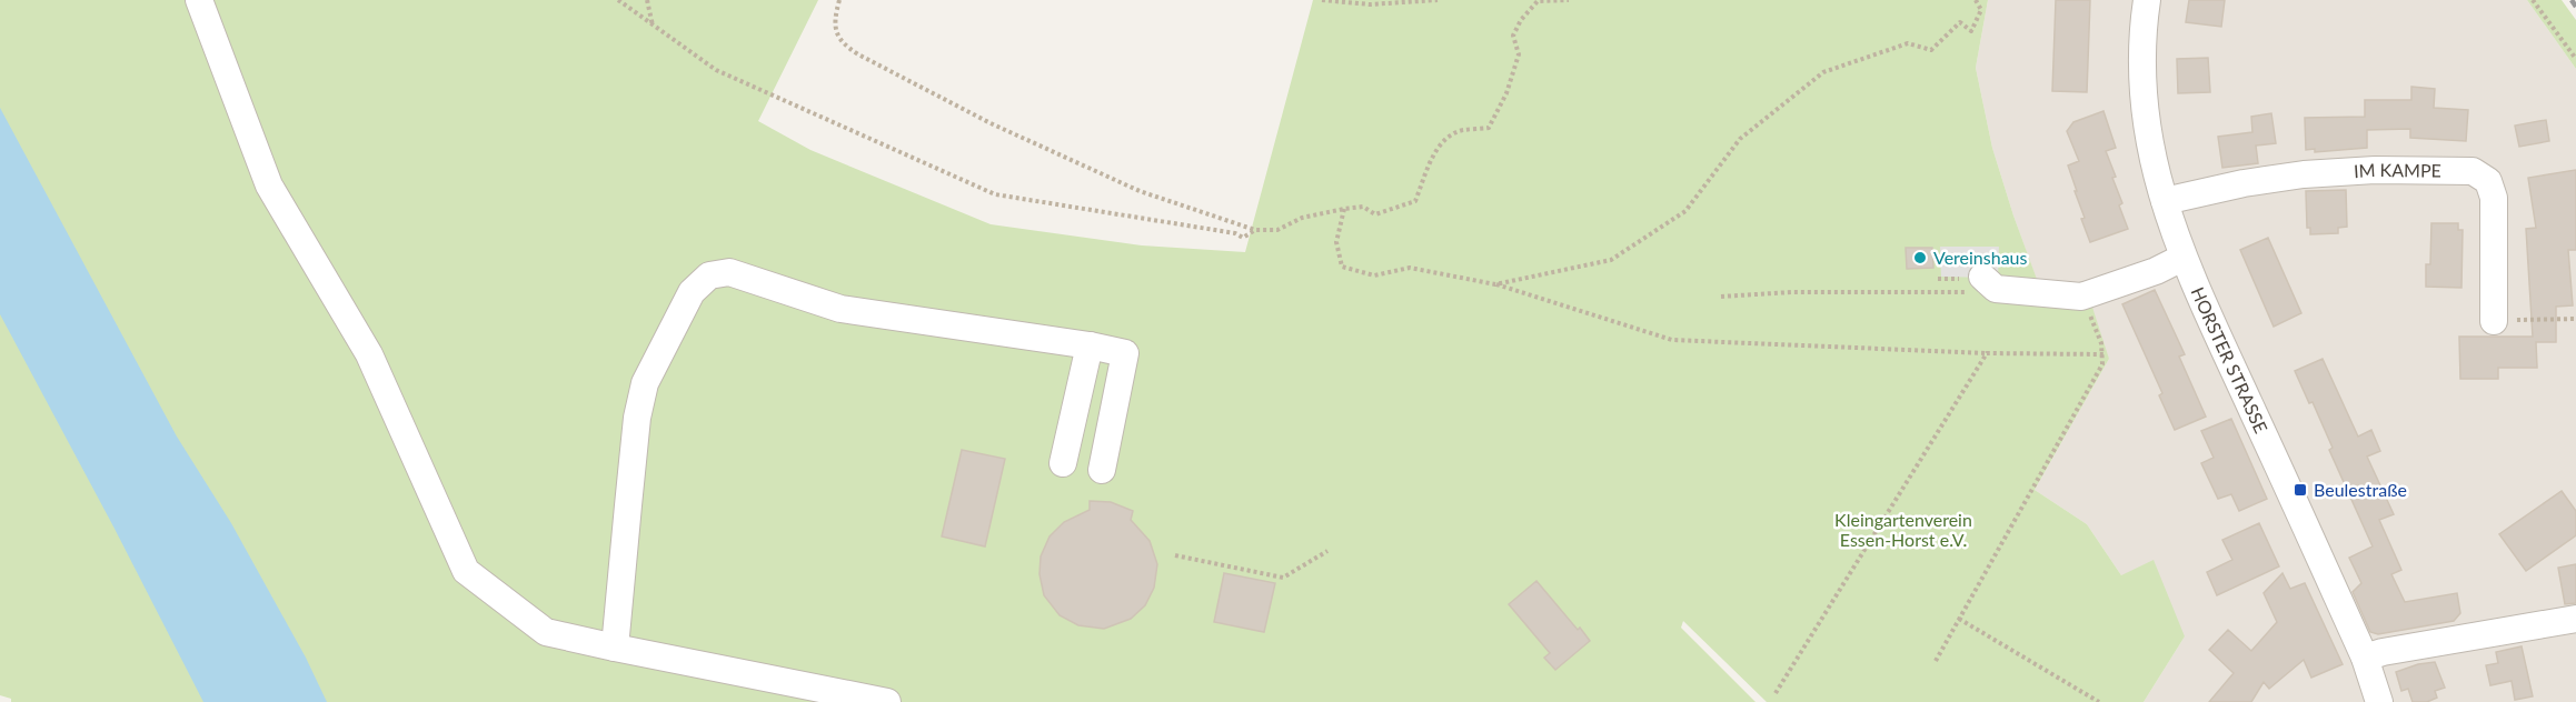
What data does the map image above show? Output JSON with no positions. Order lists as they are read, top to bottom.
{
  "streets": {
    "street": ["IM KAMPE", "HORSTER STRASSE"]
  },
  "crossings": [
    ["IM KAMPE", "HORSTER STRASSE"]
  ],
  "parks": ["Kleingartenverein Essen-Horst e.V."],
  "places": {
    "other": ["Vereinshaus"],
    "transit": ["Beulestraße"]
  }
}
